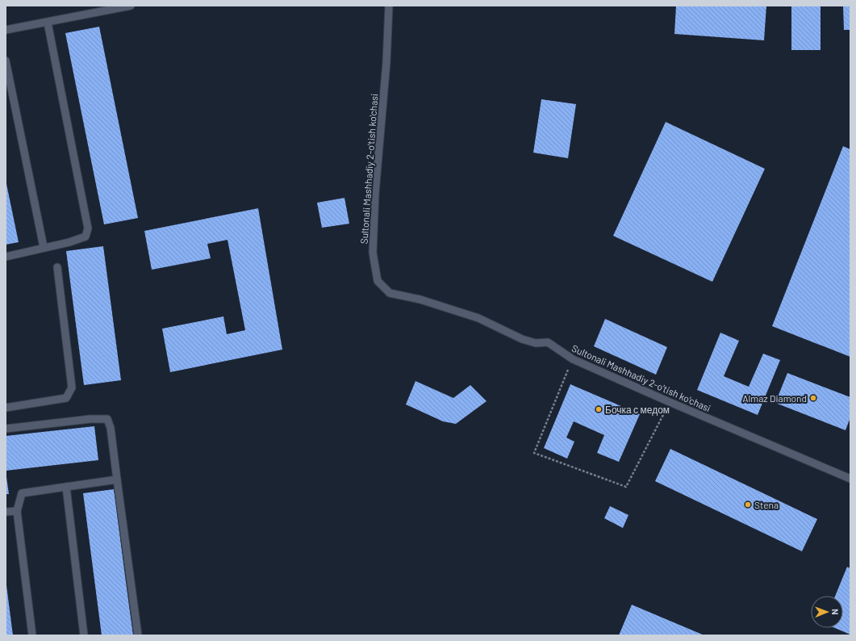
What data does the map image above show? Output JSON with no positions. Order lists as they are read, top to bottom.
{
  "streets": {
    "lane": ["Sultonali Mashhadiy 2-o'tish ko'chasi"]
  },
  "places": ["Almaz Diamond", "Бочка с медом", "Stena"],
  "north": "right"
}
